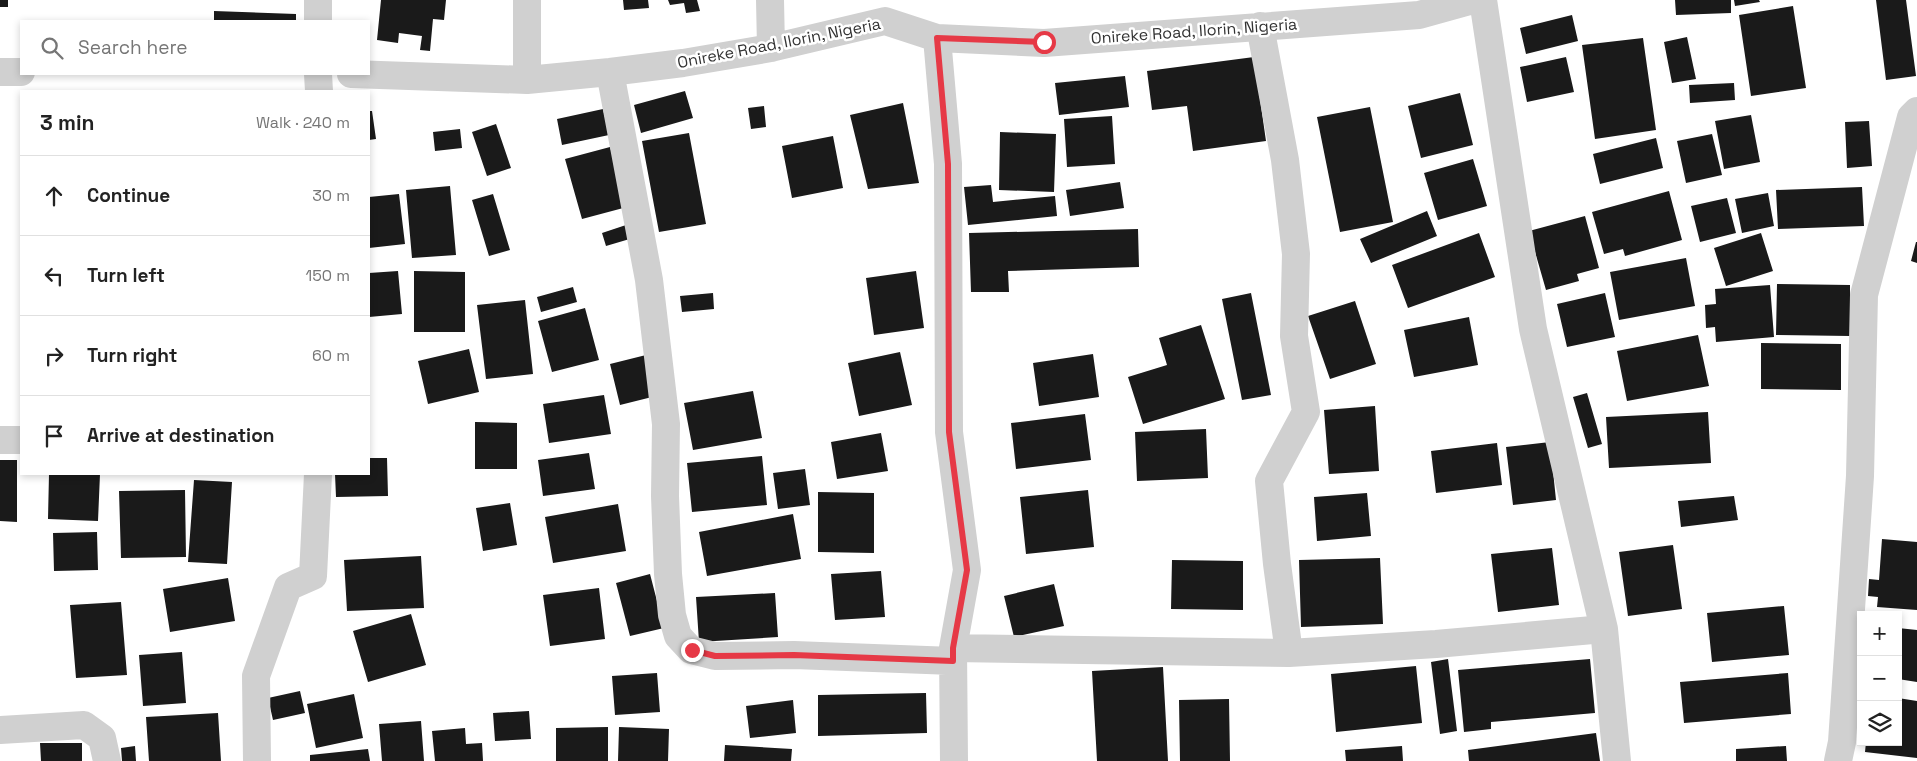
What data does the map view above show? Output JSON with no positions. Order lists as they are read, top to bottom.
{
  "streets": {
    "street": ["Onireke Road, Ilorin, Nigeria"]
  },
  "page": {
    "search": "Search here",
    "heading": ["3 min", "Walk · 240 m"],
    "list": [
      ["Continue", "30 m"],
      ["Turn left", "150 m"],
      ["Turn right", "60 m"],
      "Arrive at destination"
    ],
    "map_buttons": ["+", "−"]
  }
}
